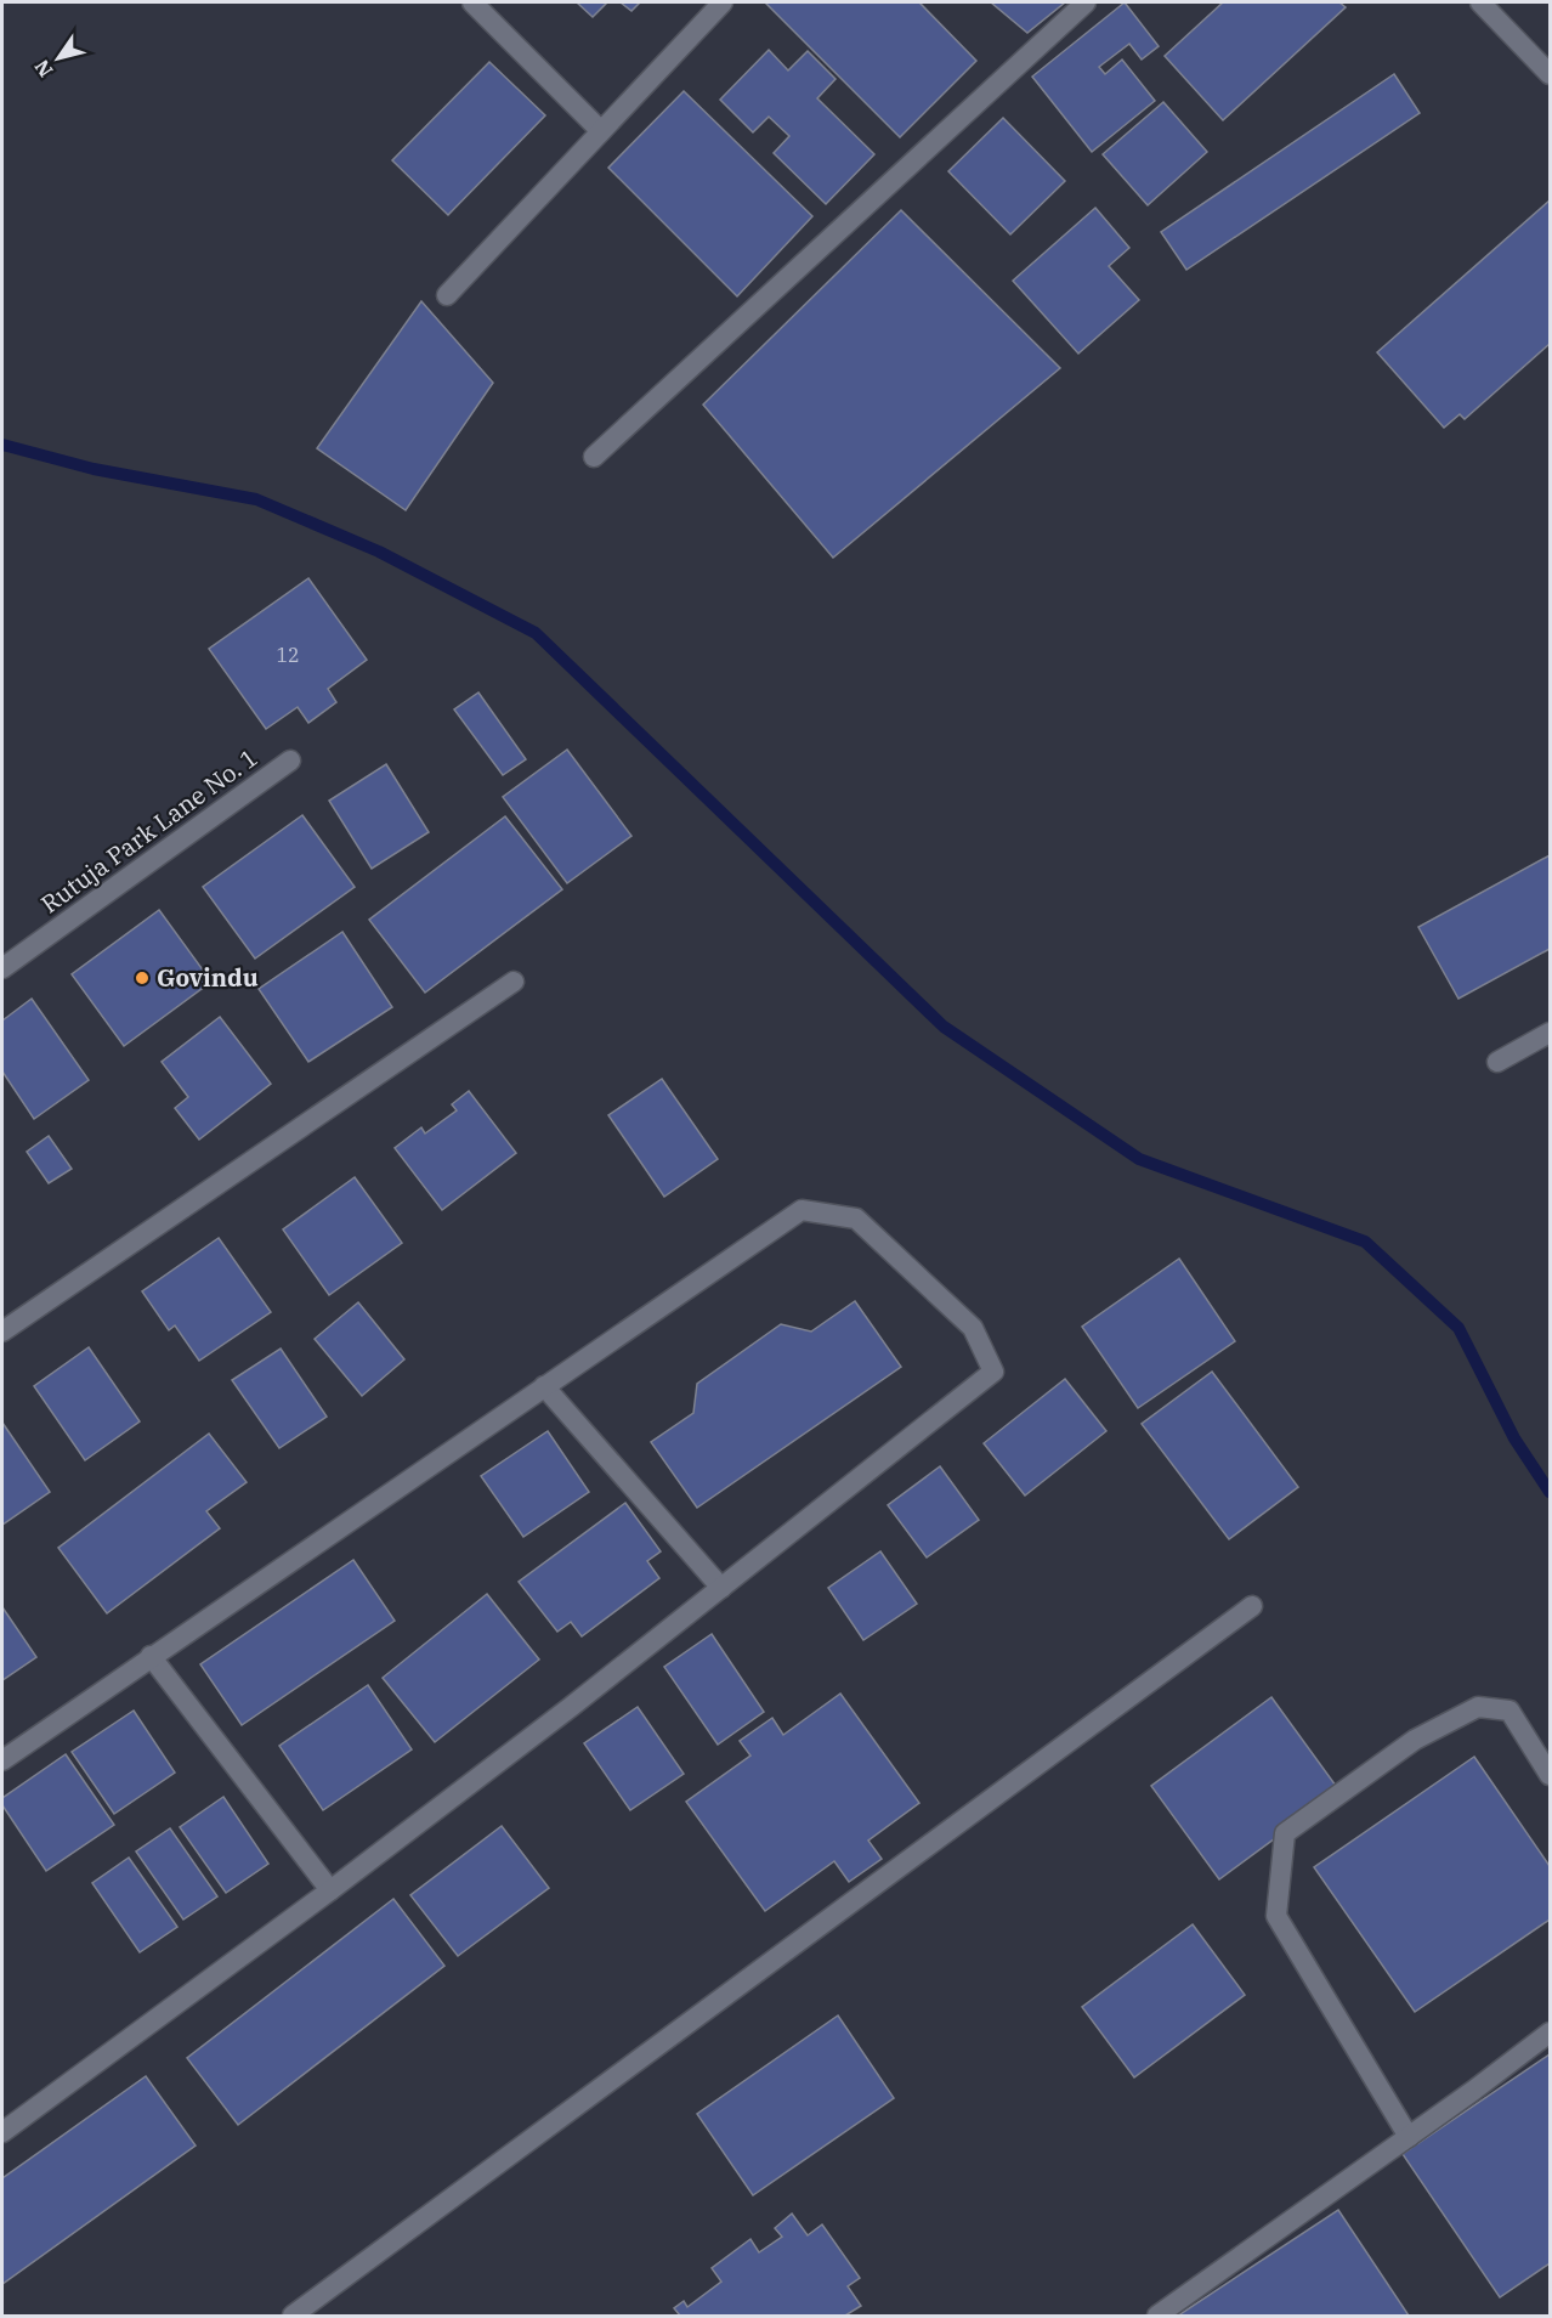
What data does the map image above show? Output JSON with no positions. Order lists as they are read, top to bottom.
{
  "streets": {
    "street": ["Rutuja Park Lane No. 1"]
  },
  "places": ["Govindu"],
  "house_numbers": ["12"],
  "north": "bottom left"
}
